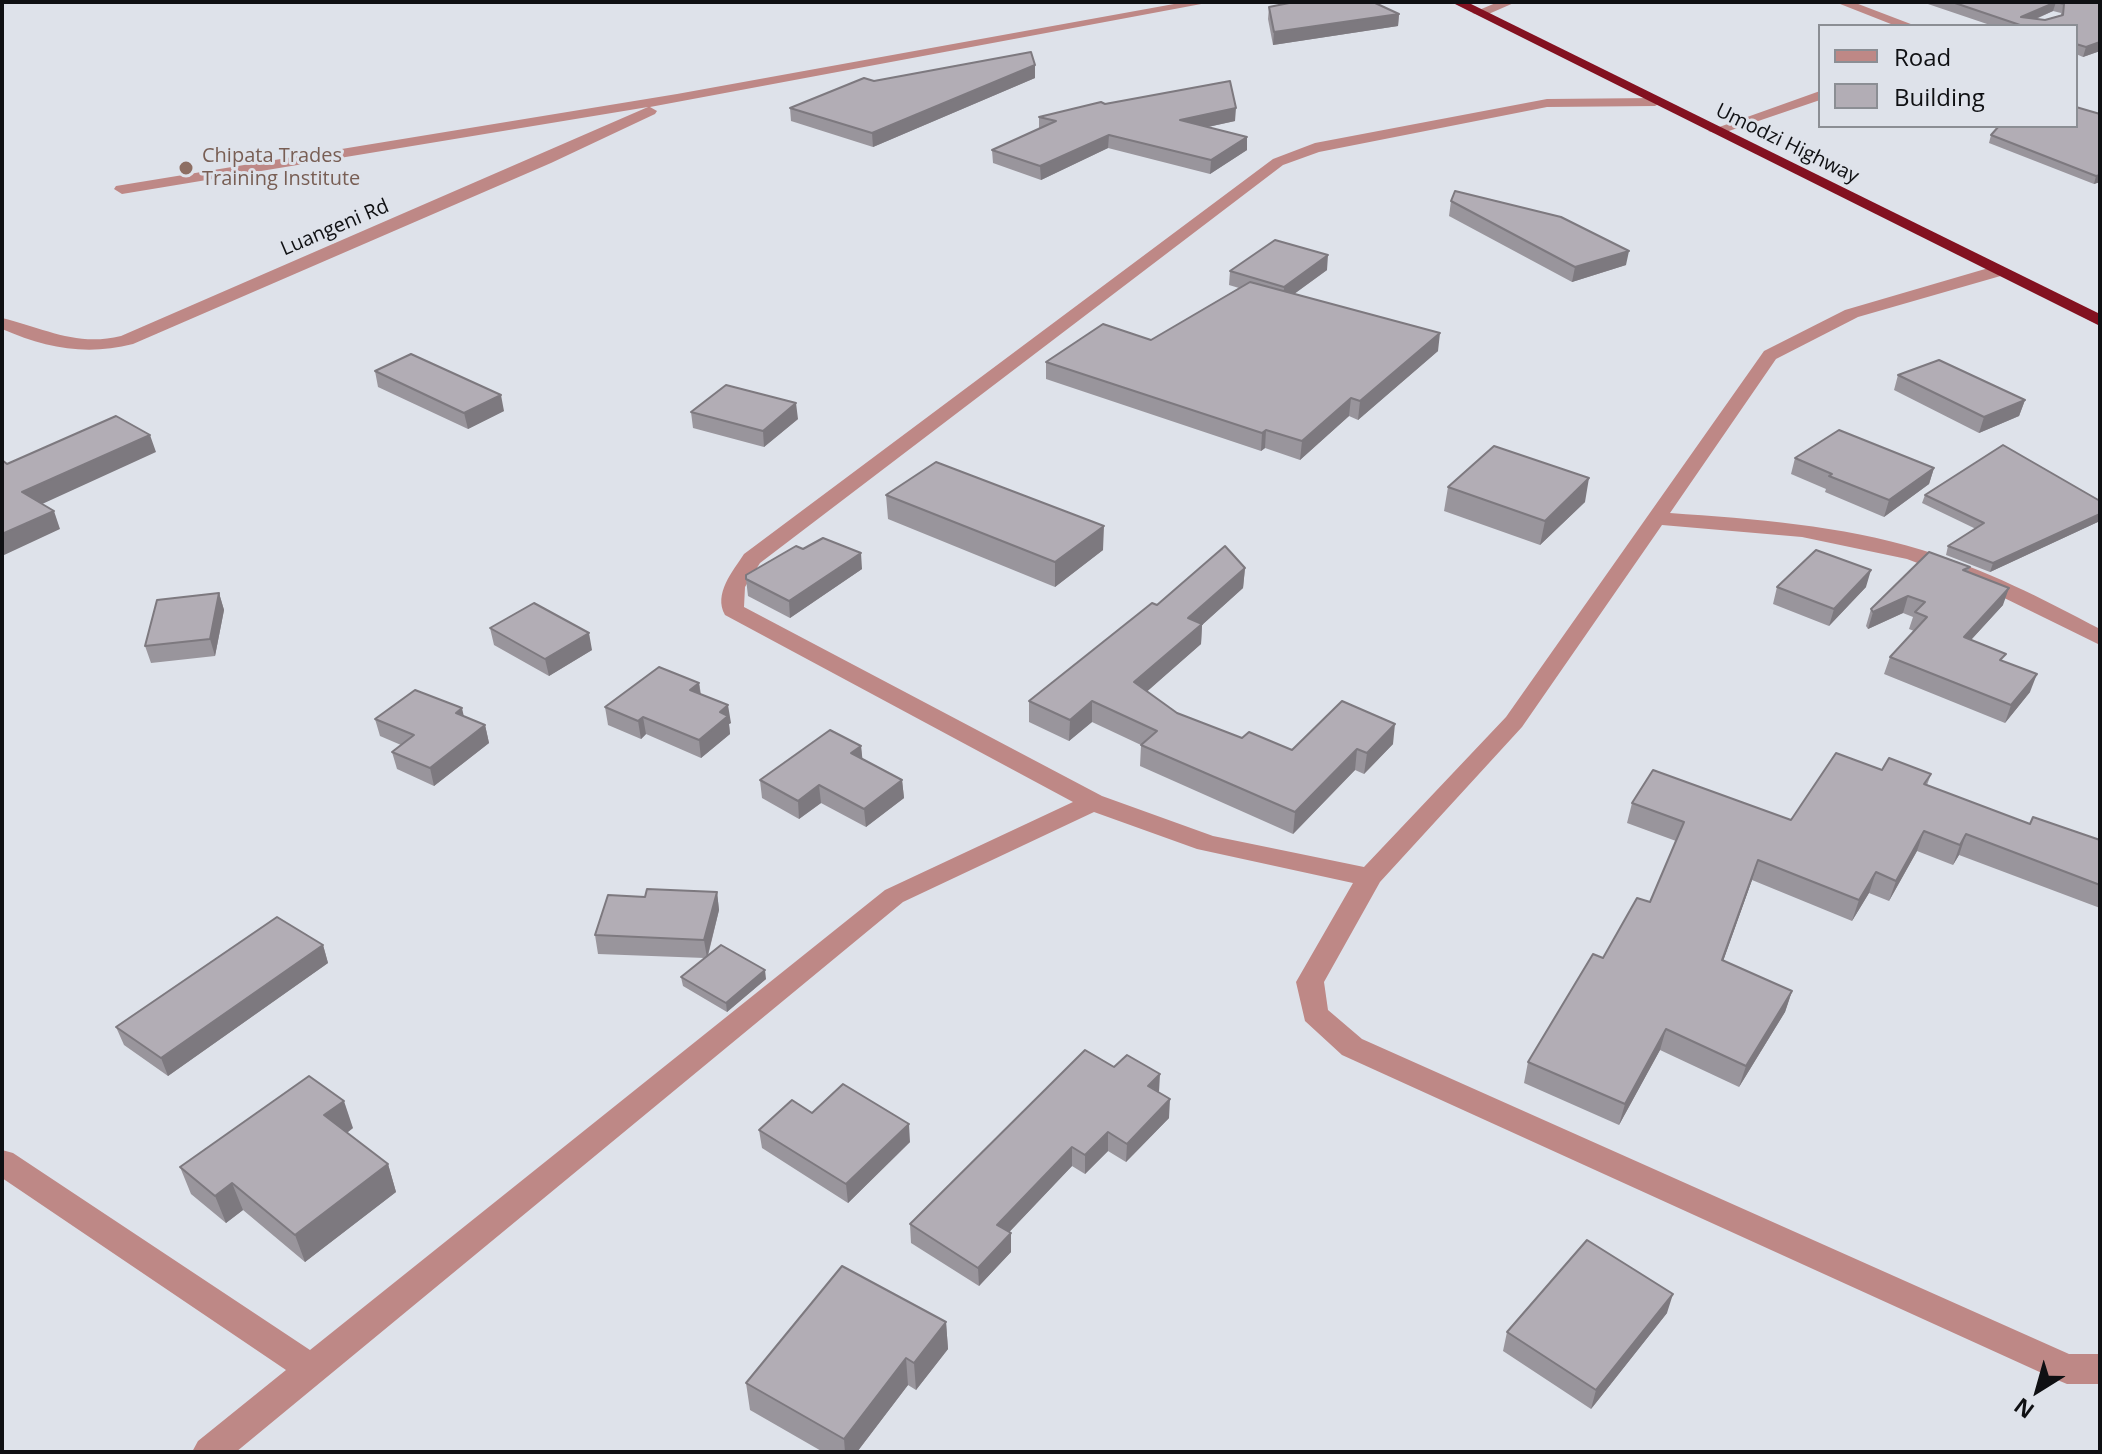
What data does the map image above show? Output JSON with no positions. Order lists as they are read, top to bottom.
{
  "streets": {
    "highway": ["Umodzi Highway"],
    "street": ["Luangeni Rd"]
  },
  "places": ["Chipata Trades Training Institute"],
  "legend": ["Road", "Building"],
  "north": "bottom left"
}
